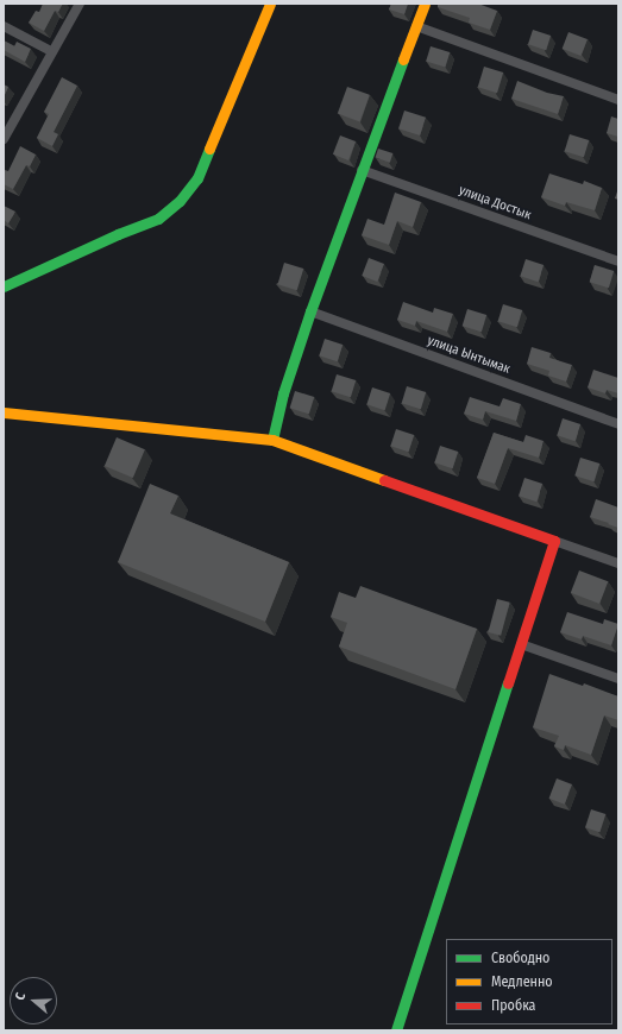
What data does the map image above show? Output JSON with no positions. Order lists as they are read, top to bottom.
{
  "streets": {
    "street": ["улица Достык", "улица Ынтымак"]
  },
  "legend": ["Свободно", "Медленно", "Пробка"],
  "north": "left"
}
